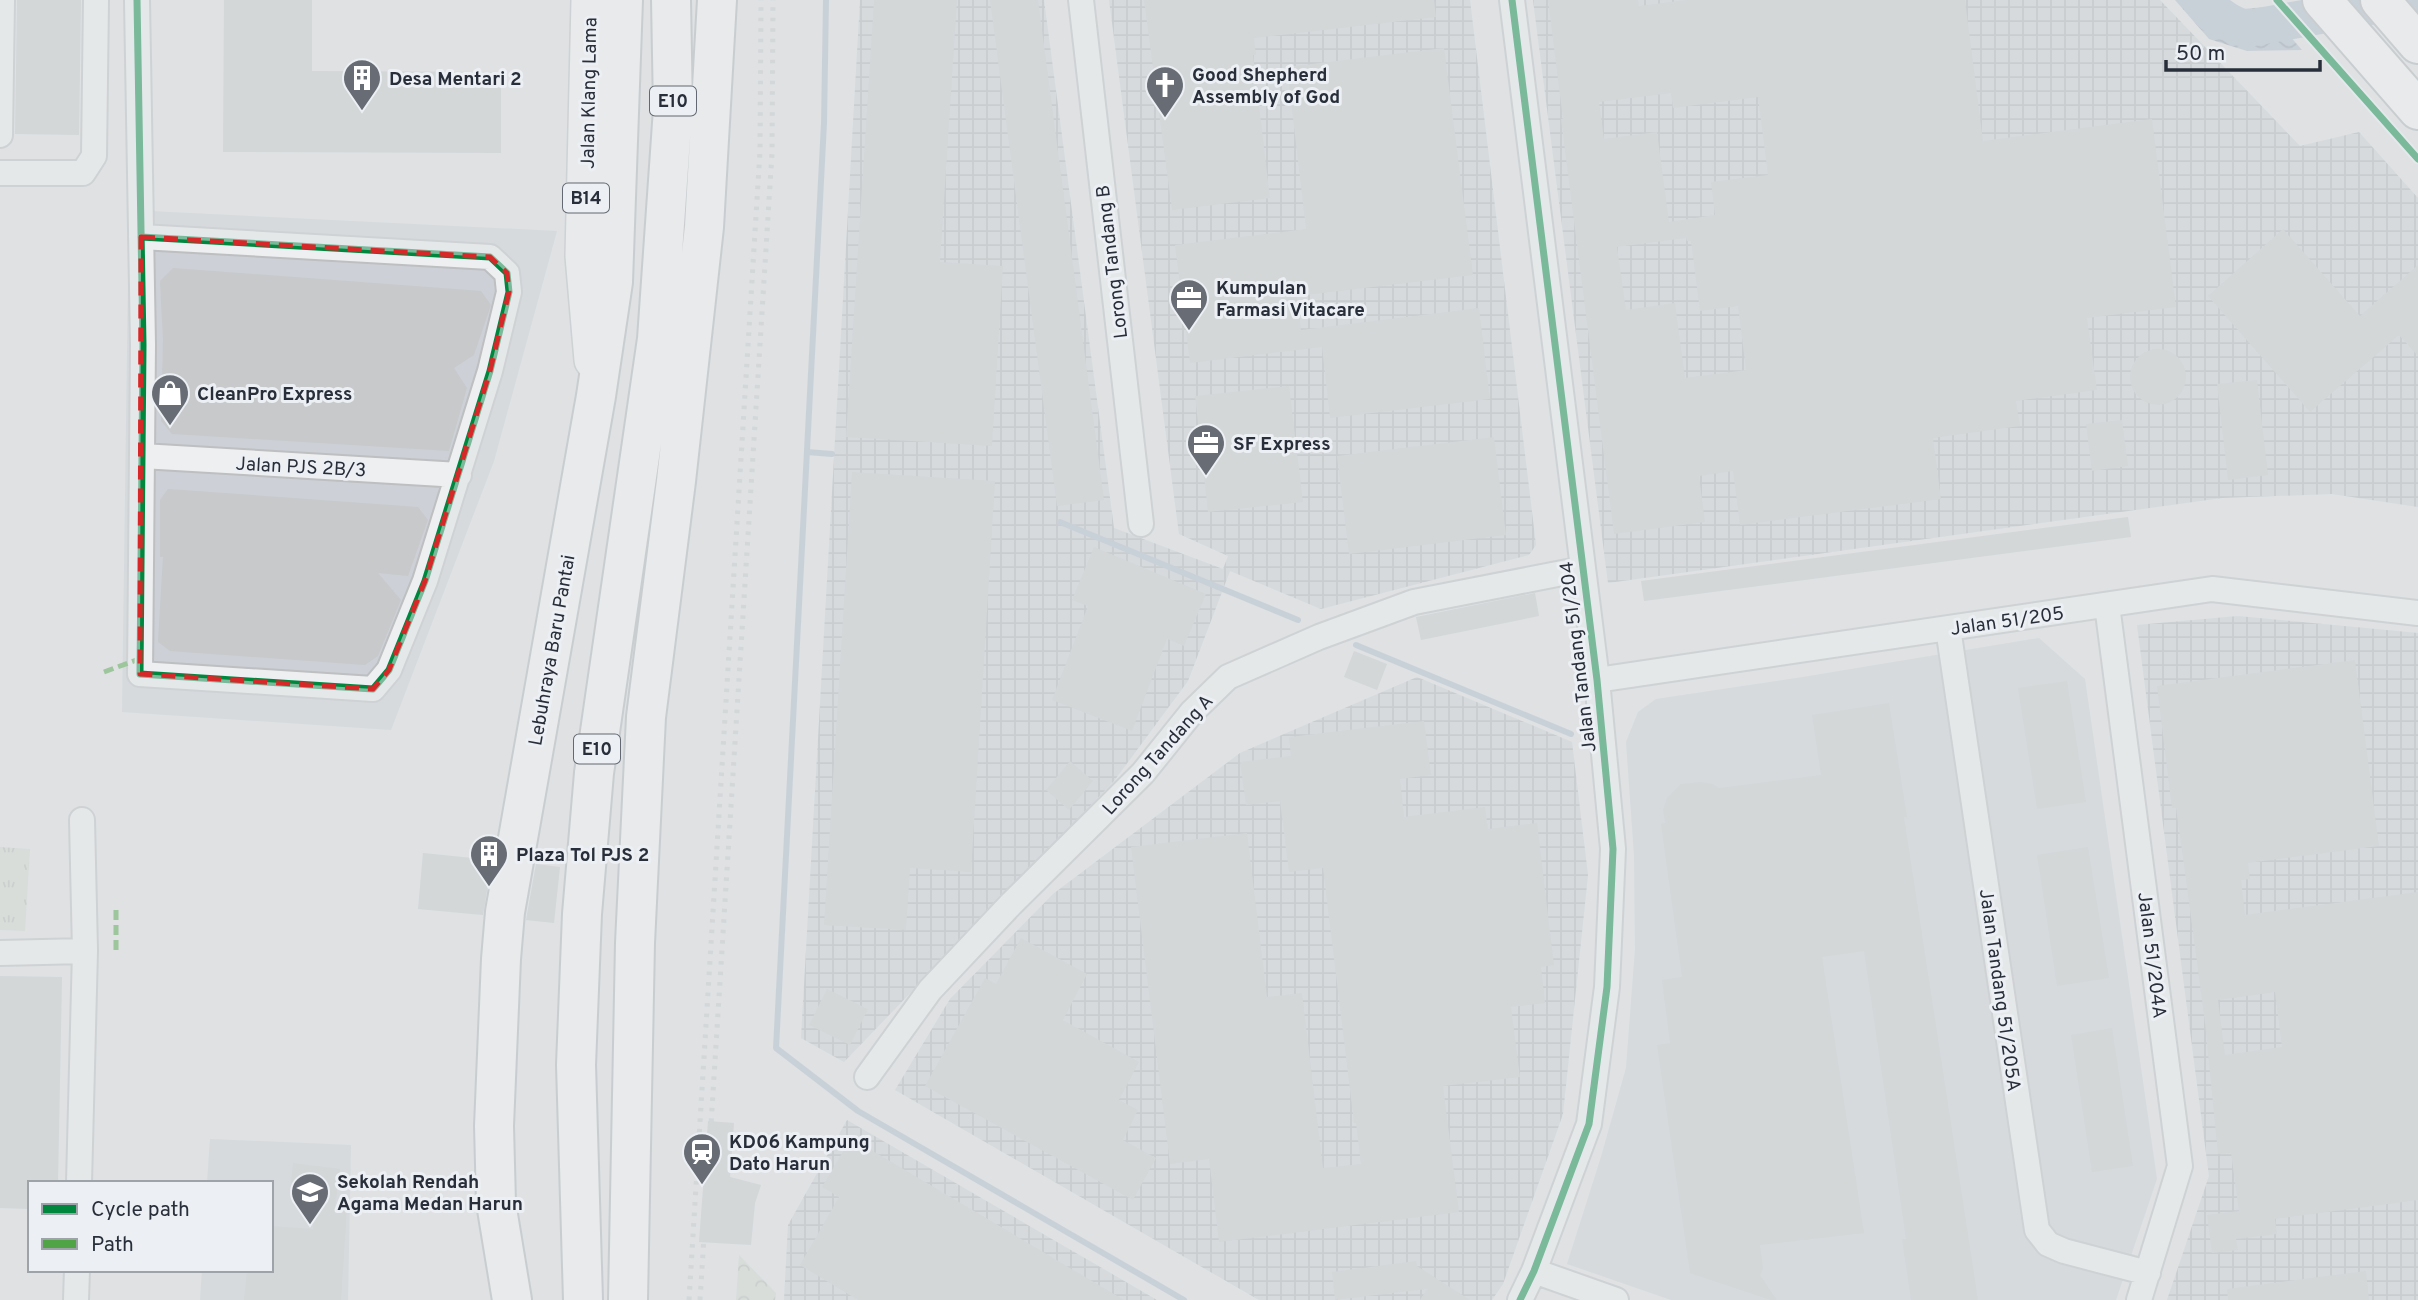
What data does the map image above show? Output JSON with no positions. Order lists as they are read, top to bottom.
{
  "streets": {
    "highway": ["E10", "Lebuhraya Baru Pantai"],
    "main road": ["Jalan Klang Lama", "B14"],
    "street": [
      "Lorong Tandang B",
      "Jalan PJS 2B/3",
      "Jalan 51/205",
      "Jalan Tandang 51/204",
      "Lorong Tandang A",
      "Jalan 51/204A",
      "Jalan Tandang 51/205A"
    ]
  },
  "crossings": [
    ["Jalan Klang Lama", "Lebuhraya Baru Pantai"],
    ["Jalan 51/205", "Jalan Tandang 51/204"],
    ["Jalan 51/205", "Jalan 51/204A"],
    ["Jalan 51/205", "Jalan Tandang 51/205A"],
    ["Jalan Tandang 51/204", "Lorong Tandang A"],
    ["Jalan 51/204A", "Jalan Tandang 51/205A"]
  ],
  "places": {
    "building": ["Desa Mentari 2", "Plaza Tol PJS 2"],
    "church": ["Good Shepherd Assembly of God"],
    "office": ["Kumpulan Farmasi Vitacare", "SF Express"],
    "shop": ["CleanPro Express"],
    "station": ["KD06 Kampung Dato Harun"],
    "school or university": ["Sekolah Rendah Agama Medan Harun"]
  },
  "legend": ["Cycle path", "Path"],
  "scale_bar": "50 m"
}
